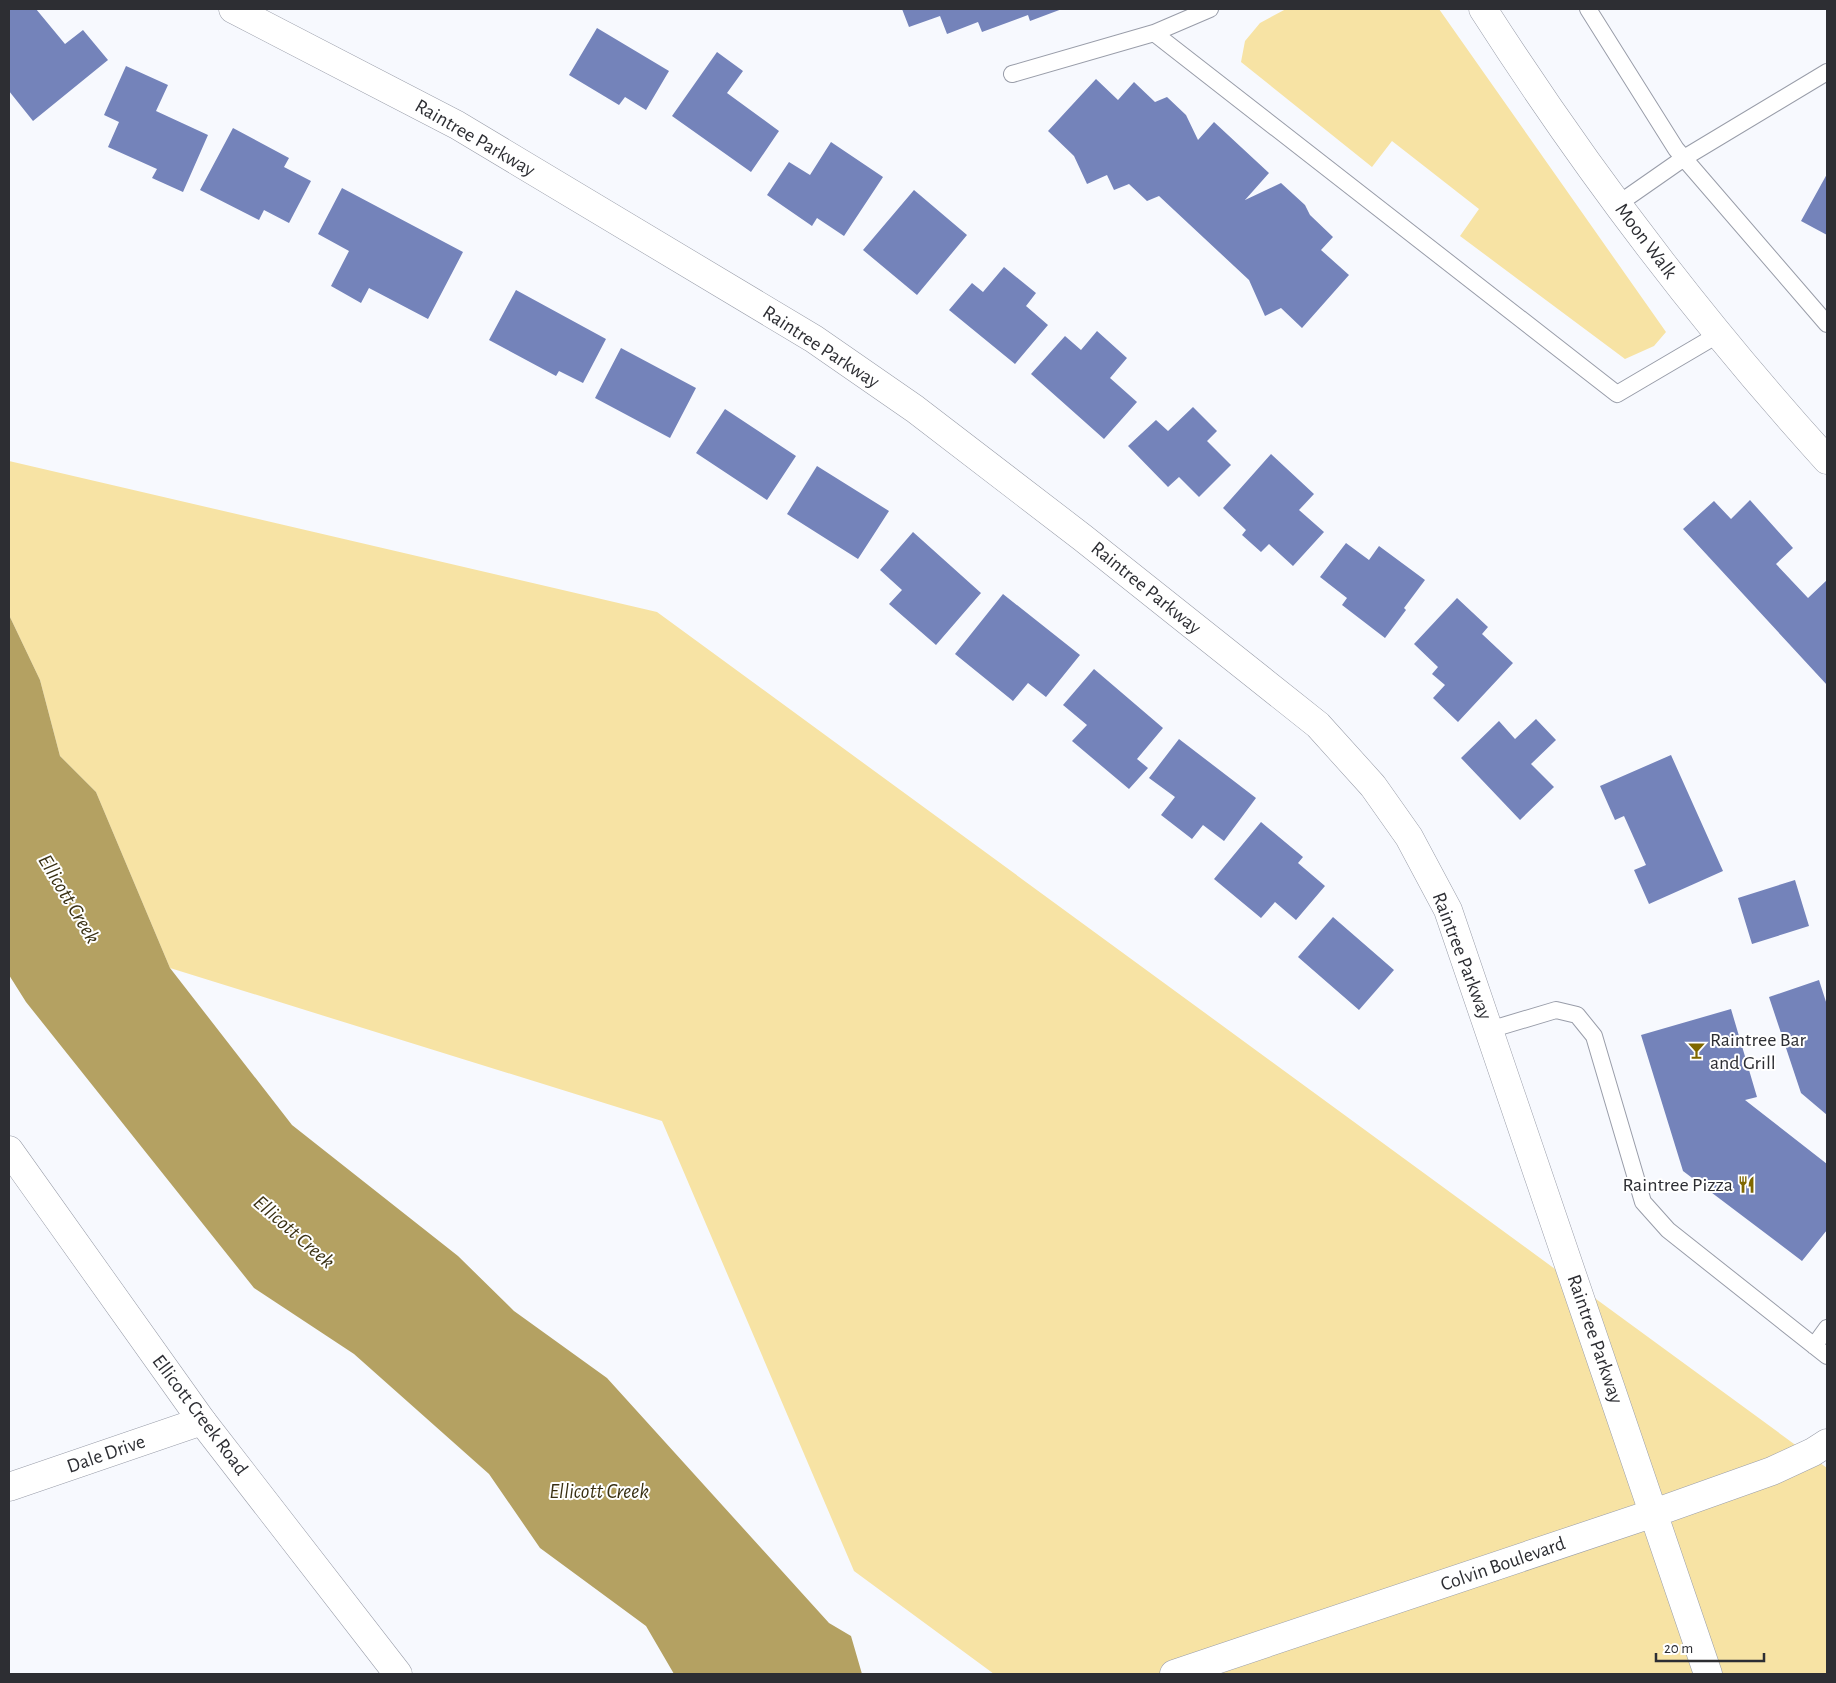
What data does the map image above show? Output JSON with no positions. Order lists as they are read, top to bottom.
{
  "streets": {
    "street": [
      "Raintree Parkway",
      "Moon Walk",
      "Ellicott Creek Road",
      "Dale Drive",
      "Colvin Boulevard"
    ]
  },
  "crossings": [
    ["Raintree Parkway", "Colvin Boulevard"],
    ["Ellicott Creek Road", "Dale Drive"]
  ],
  "water": ["Ellicott Creek"],
  "places": {
    "bar": ["Raintree Bar and Grill"],
    "restaurant": ["Raintree Pizza"]
  },
  "scale_bar": "20 m"
}
